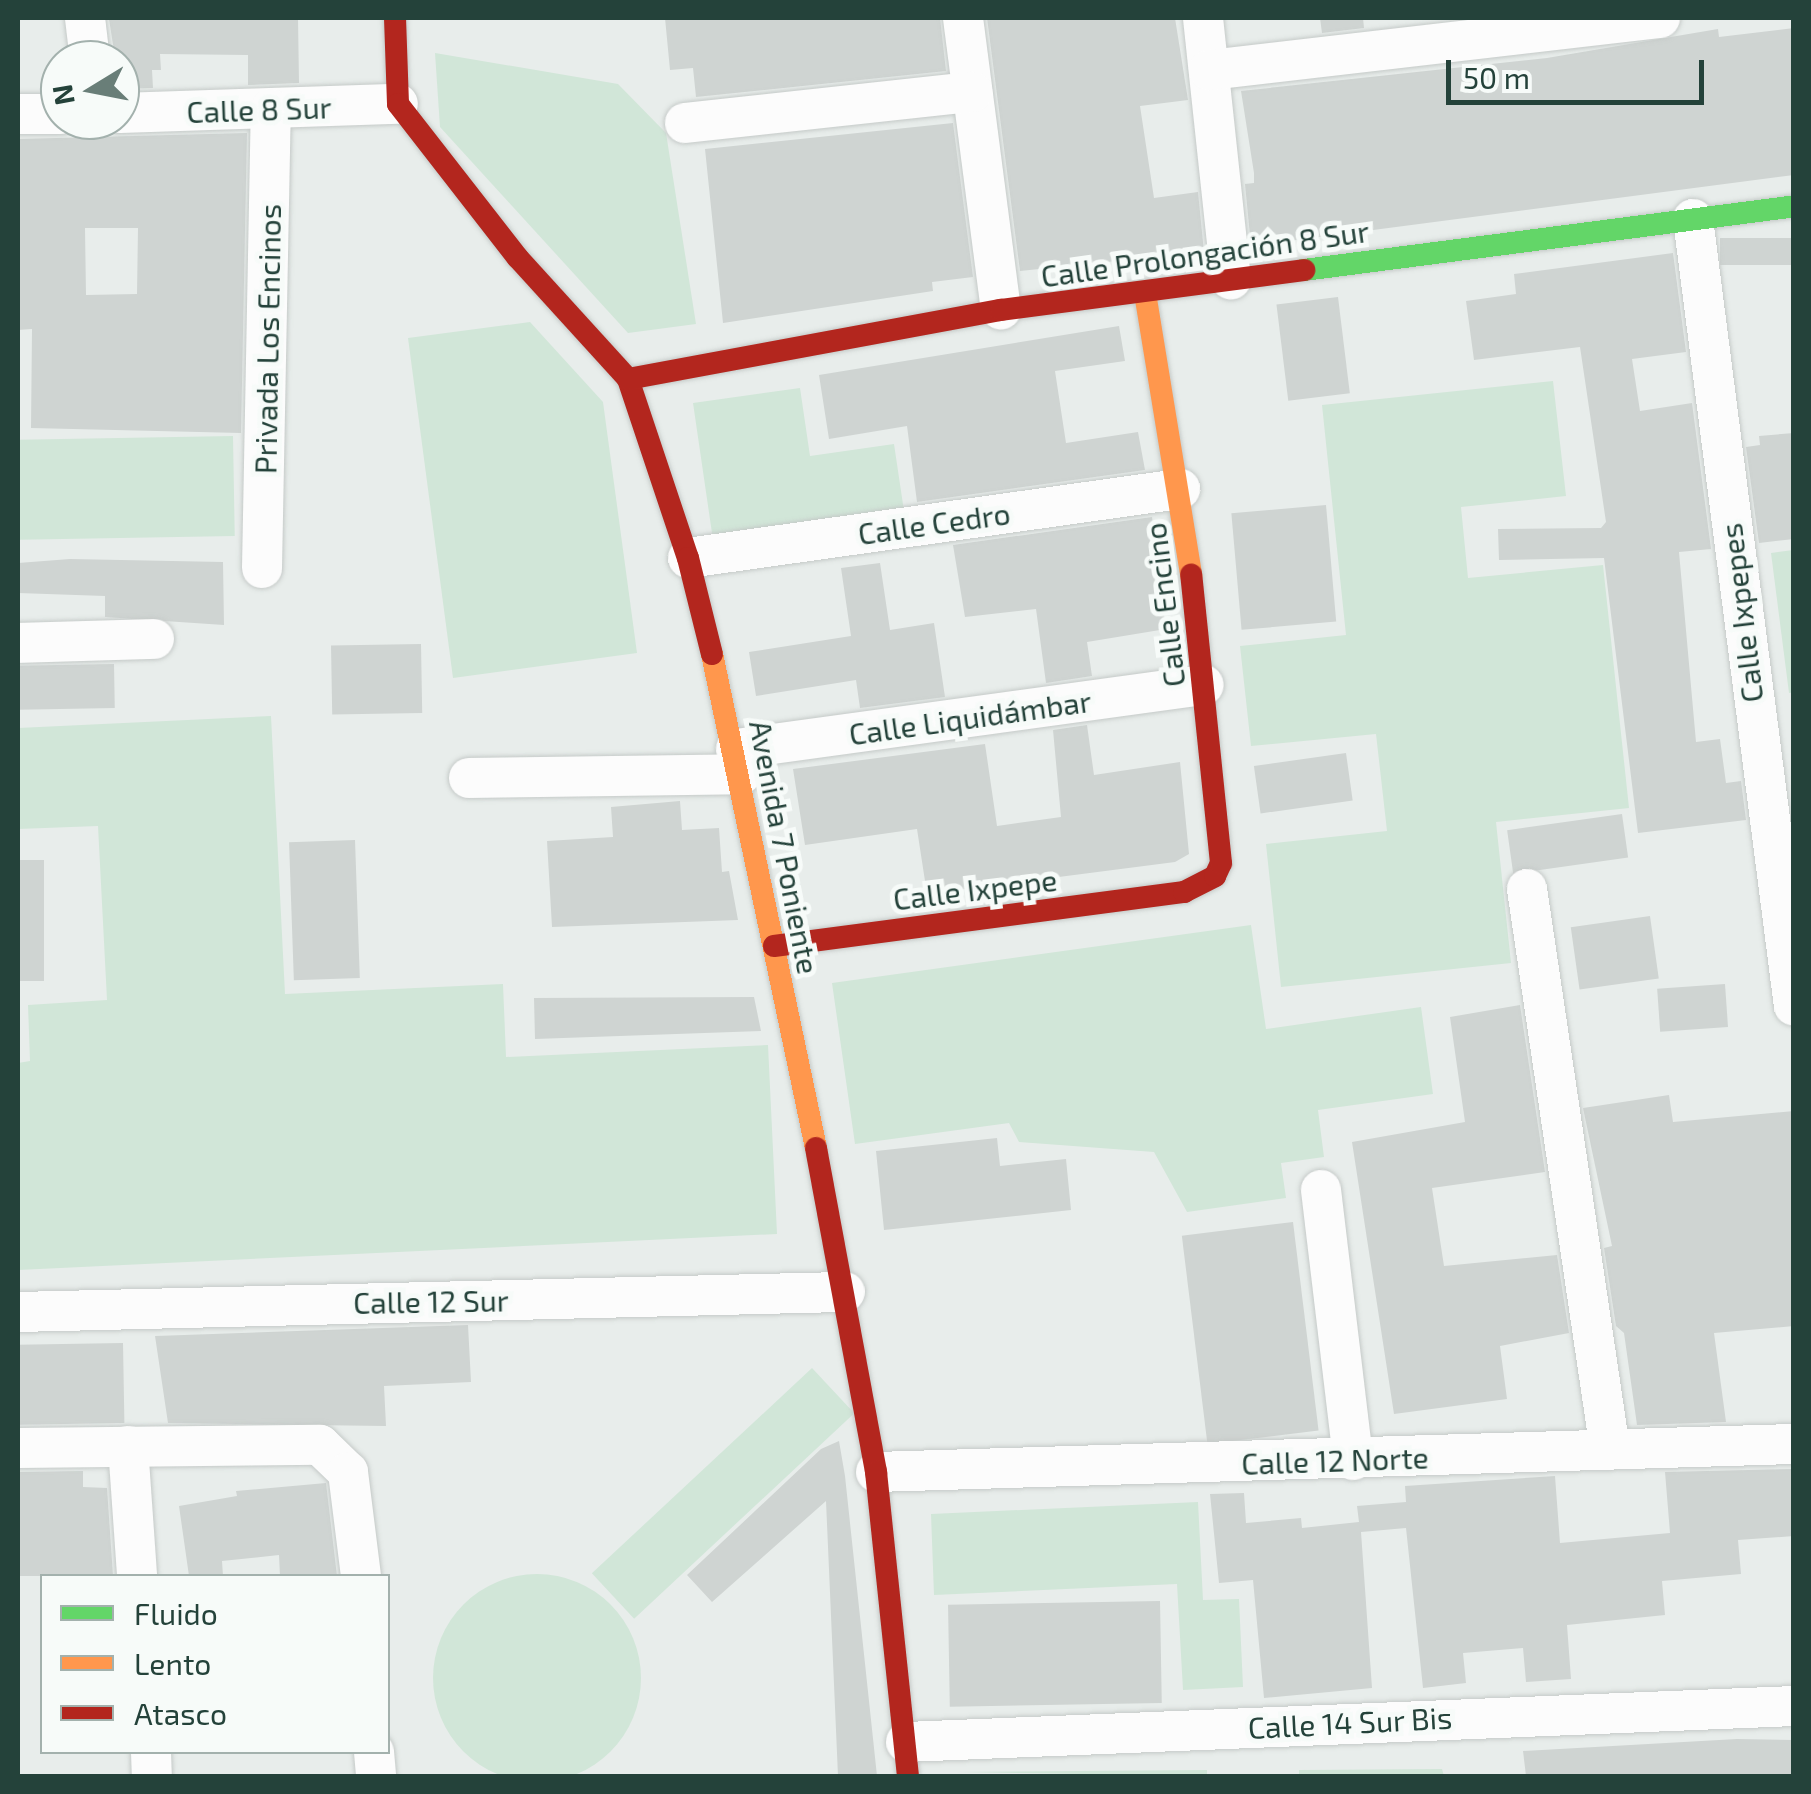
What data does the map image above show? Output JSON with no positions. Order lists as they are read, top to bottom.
{
  "streets": {
    "street": [
      "Calle 8 Sur",
      "Calle Prolongación 8 Sur",
      "Privada Los Encinos",
      "Calle Cedro",
      "Calle Encino",
      "Calle Ixpepes",
      "Calle Liquidámbar",
      "Avenida 7 Poniente",
      "Calle Ixpepe",
      "Calle 12 Sur",
      "Calle 12 Norte",
      "Calle 14 Sur Bis"
    ]
  },
  "crossings": [
    ["Calle 8 Sur", "Privada Los Encinos"],
    ["Calle 8 Sur", "Avenida 7 Poniente"],
    ["Calle Prolongación 8 Sur", "Calle Encino"],
    ["Calle Prolongación 8 Sur", "Calle Ixpepes"],
    ["Calle Prolongación 8 Sur", "Avenida 7 Poniente"],
    ["Calle Cedro", "Calle Encino"],
    ["Calle Cedro", "Avenida 7 Poniente"],
    ["Calle Encino", "Calle Liquidámbar"],
    ["Calle Encino", "Calle Ixpepe"],
    ["Calle Liquidámbar", "Avenida 7 Poniente"],
    ["Avenida 7 Poniente", "Calle Ixpepe"],
    ["Avenida 7 Poniente", "Calle 12 Sur"],
    ["Avenida 7 Poniente", "Calle 12 Norte"],
    ["Avenida 7 Poniente", "Calle 14 Sur Bis"]
  ],
  "legend": ["Fluido", "Lento", "Atasco"],
  "scale_bar": "50 m",
  "north": "left"
}
